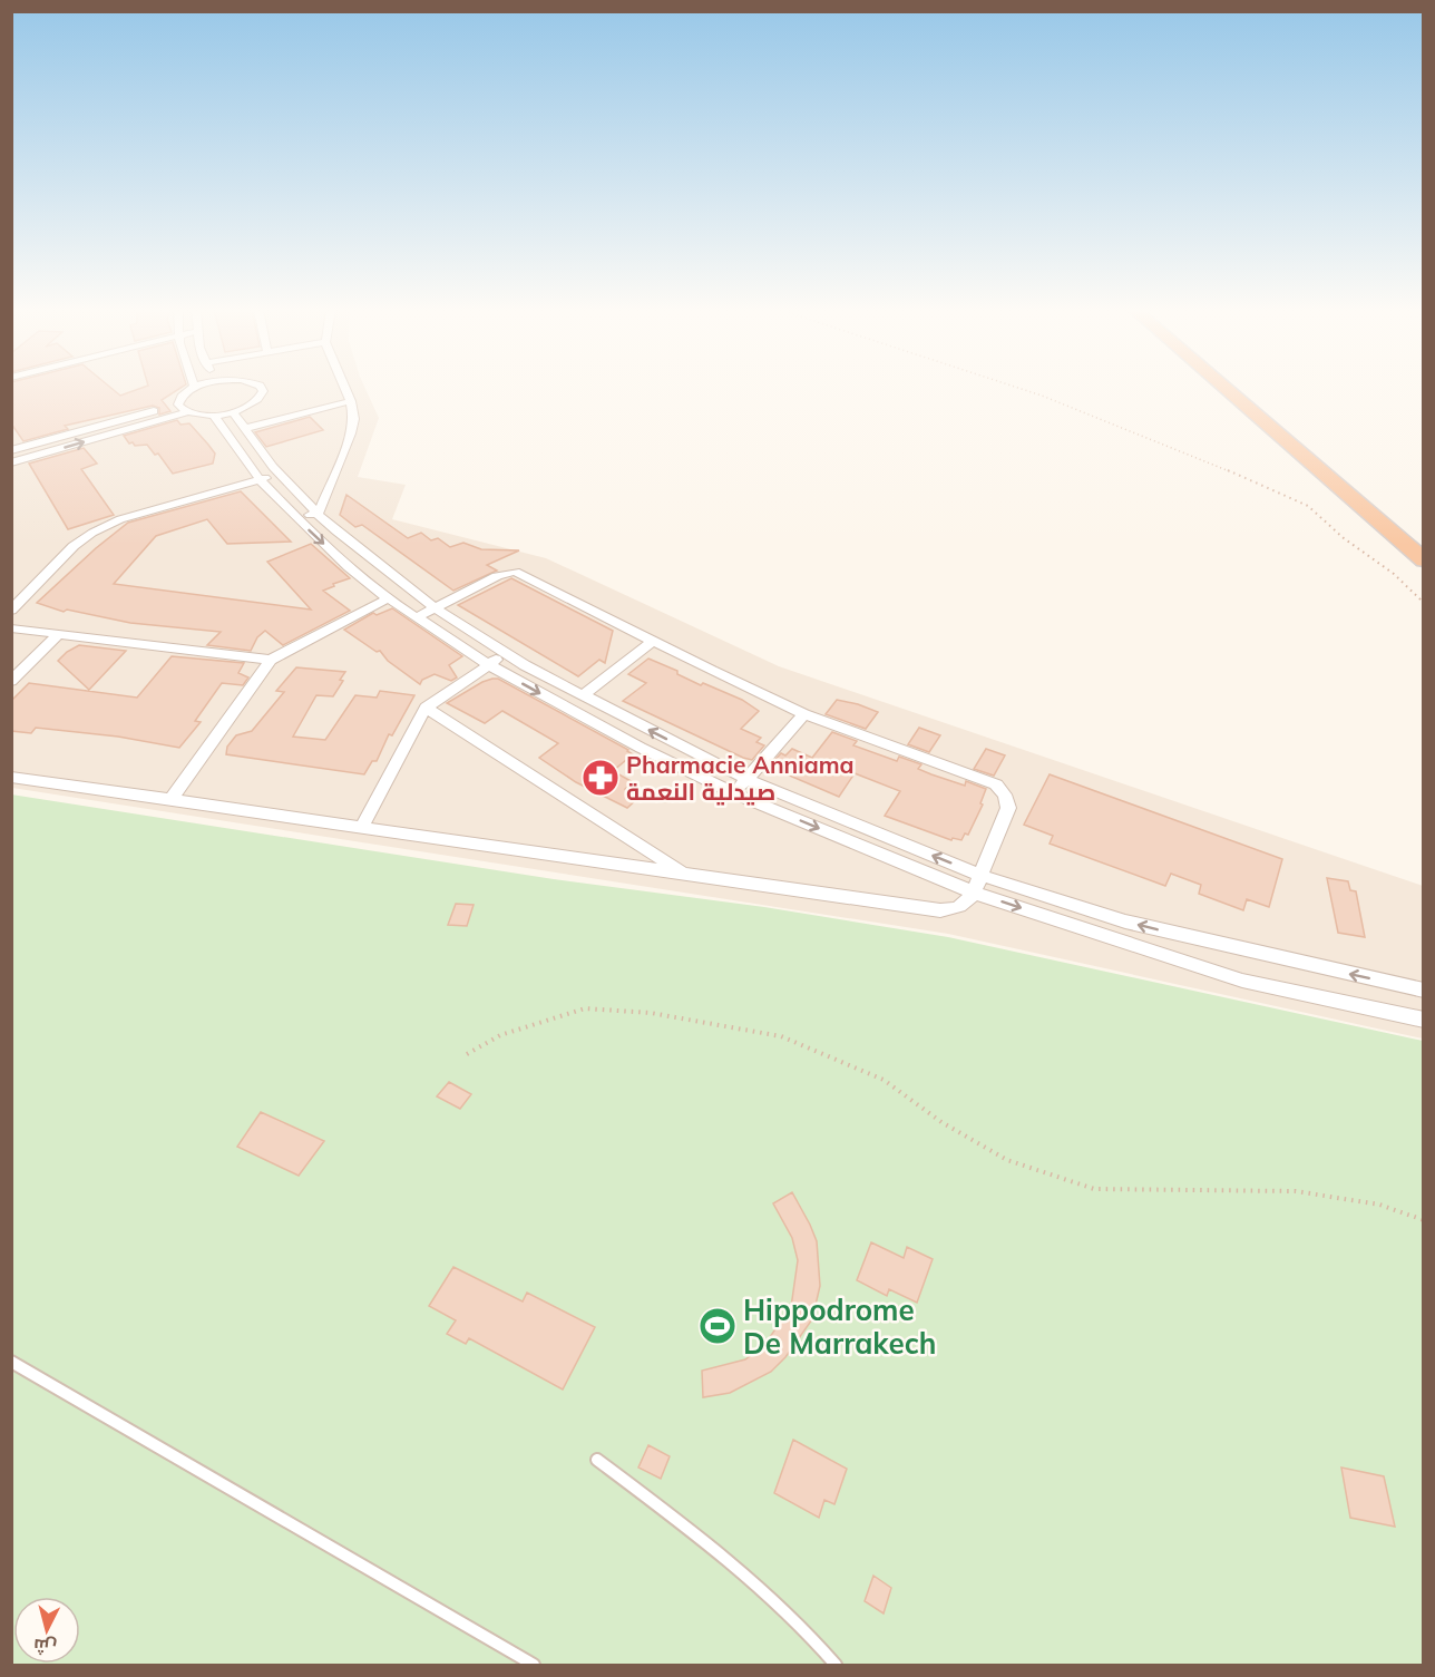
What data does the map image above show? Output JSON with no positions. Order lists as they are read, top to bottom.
{
  "places": {
    "pharmacy": ["Pharmacie Anniama صيدلية النعمة"],
    "sports": ["Hippodrome De Marrakech"]
  },
  "north": "bottom"
}
